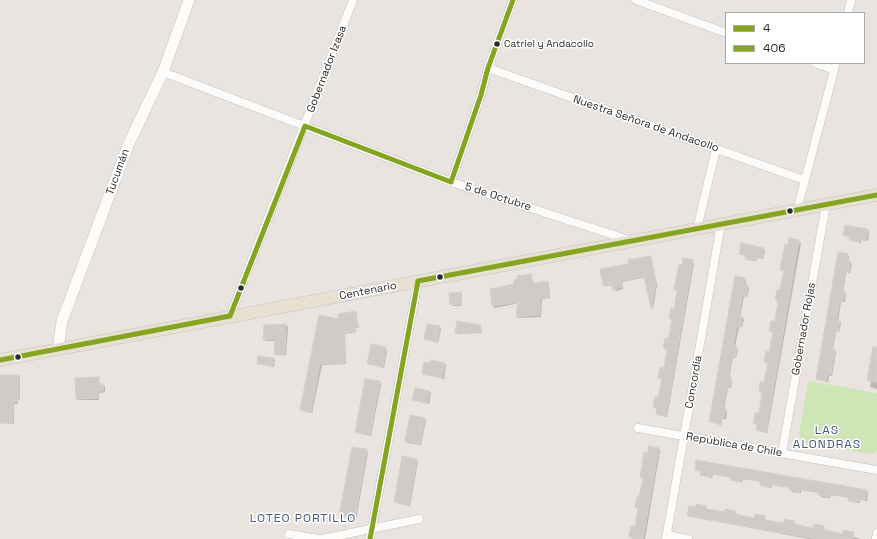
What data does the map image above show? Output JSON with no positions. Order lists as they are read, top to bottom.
{
  "streets": {
    "main road": ["Tucumán", "Centenario"],
    "street": [
      "Gobernador Izasa",
      "Nuestra Señora de Andacollo",
      "5 de Octubre",
      "Gobernador Rojas",
      "Concordia",
      "República de Chile"
    ]
  },
  "crossings": [
    ["Gobernador Izasa", "5 de Octubre"],
    ["Gobernador Izasa", "Centenario"],
    ["Tucumán", "5 de Octubre"],
    ["Tucumán", "Centenario"],
    ["5 de Octubre", "Centenario"],
    ["Centenario", "Gobernador Rojas"],
    ["Centenario", "Concordia"],
    ["Gobernador Rojas", "República de Chile"],
    ["Concordia", "República de Chile"]
  ],
  "districts": ["LAS ALONDRAS", "LOTEO PORTILLO"],
  "places": ["Catriel y Andacollo"],
  "lines": ["transit line 4", "transit line 406"],
  "legend": ["4", "406"]
}
